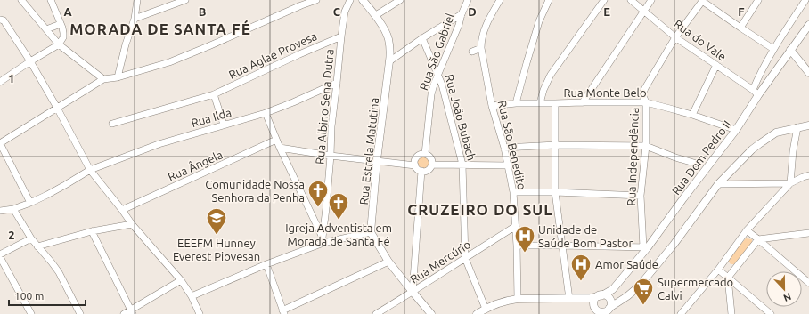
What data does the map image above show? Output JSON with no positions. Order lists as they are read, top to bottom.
{
  "streets": {
    "street": [
      "Rua do Vale",
      "Rua São Gabriel",
      "Rua Aglae Provesa",
      "Rua Monte Belo",
      "Rua Albino Sena Dutra",
      "Rua Ilda",
      "Rua João Bubach",
      "Rua São Benedito",
      "Rua Estrela Matutina",
      "Rua Independência",
      "Rua Dom Pedro II",
      "Rua Ângela",
      "Rua Mercúrio"
    ]
  },
  "crossings": [
    ["Rua do Vale", "Rua Independência"],
    ["Rua do Vale", "Rua Dom Pedro II"],
    ["Rua São Gabriel", "Rua João Bubach"],
    ["Rua Aglae Provesa", "Rua Albino Sena Dutra"],
    ["Rua Monte Belo", "Rua São Benedito"],
    ["Rua Monte Belo", "Rua Independência"],
    ["Rua Monte Belo", "Rua Dom Pedro II"],
    ["Rua Albino Sena Dutra", "Rua Ilda"],
    ["Rua João Bubach", "Rua Dom Pedro II"],
    ["Rua João Bubach", "Rua Mercúrio"],
    ["Rua São Benedito", "Rua Dom Pedro II"],
    ["Rua São Benedito", "Rua Mercúrio"],
    ["Rua Independência", "Rua Dom Pedro II"]
  ],
  "districts": ["MORADA DE SANTA FÉ", "CRUZEIRO DO SUL"],
  "places": {
    "church": ["Comunidade Nossa Senhora da Penha", "Igreja Adventista em Morada de Santa Fé"],
    "school or university": ["EEEFM Hunney Everest Piovesan"],
    "hospital": ["Unidade de Saúde Bom Pastor", "Amor Saúde"],
    "supermarket": ["Supermercado Calvi"]
  },
  "scale_bar": "100 m",
  "north": "bottom",
  "grid": {
    "columns": [
      "A",
      "B",
      "C",
      "D",
      "E",
      "F"
    ],
    "rows": ["1", "2"]
  }
}
